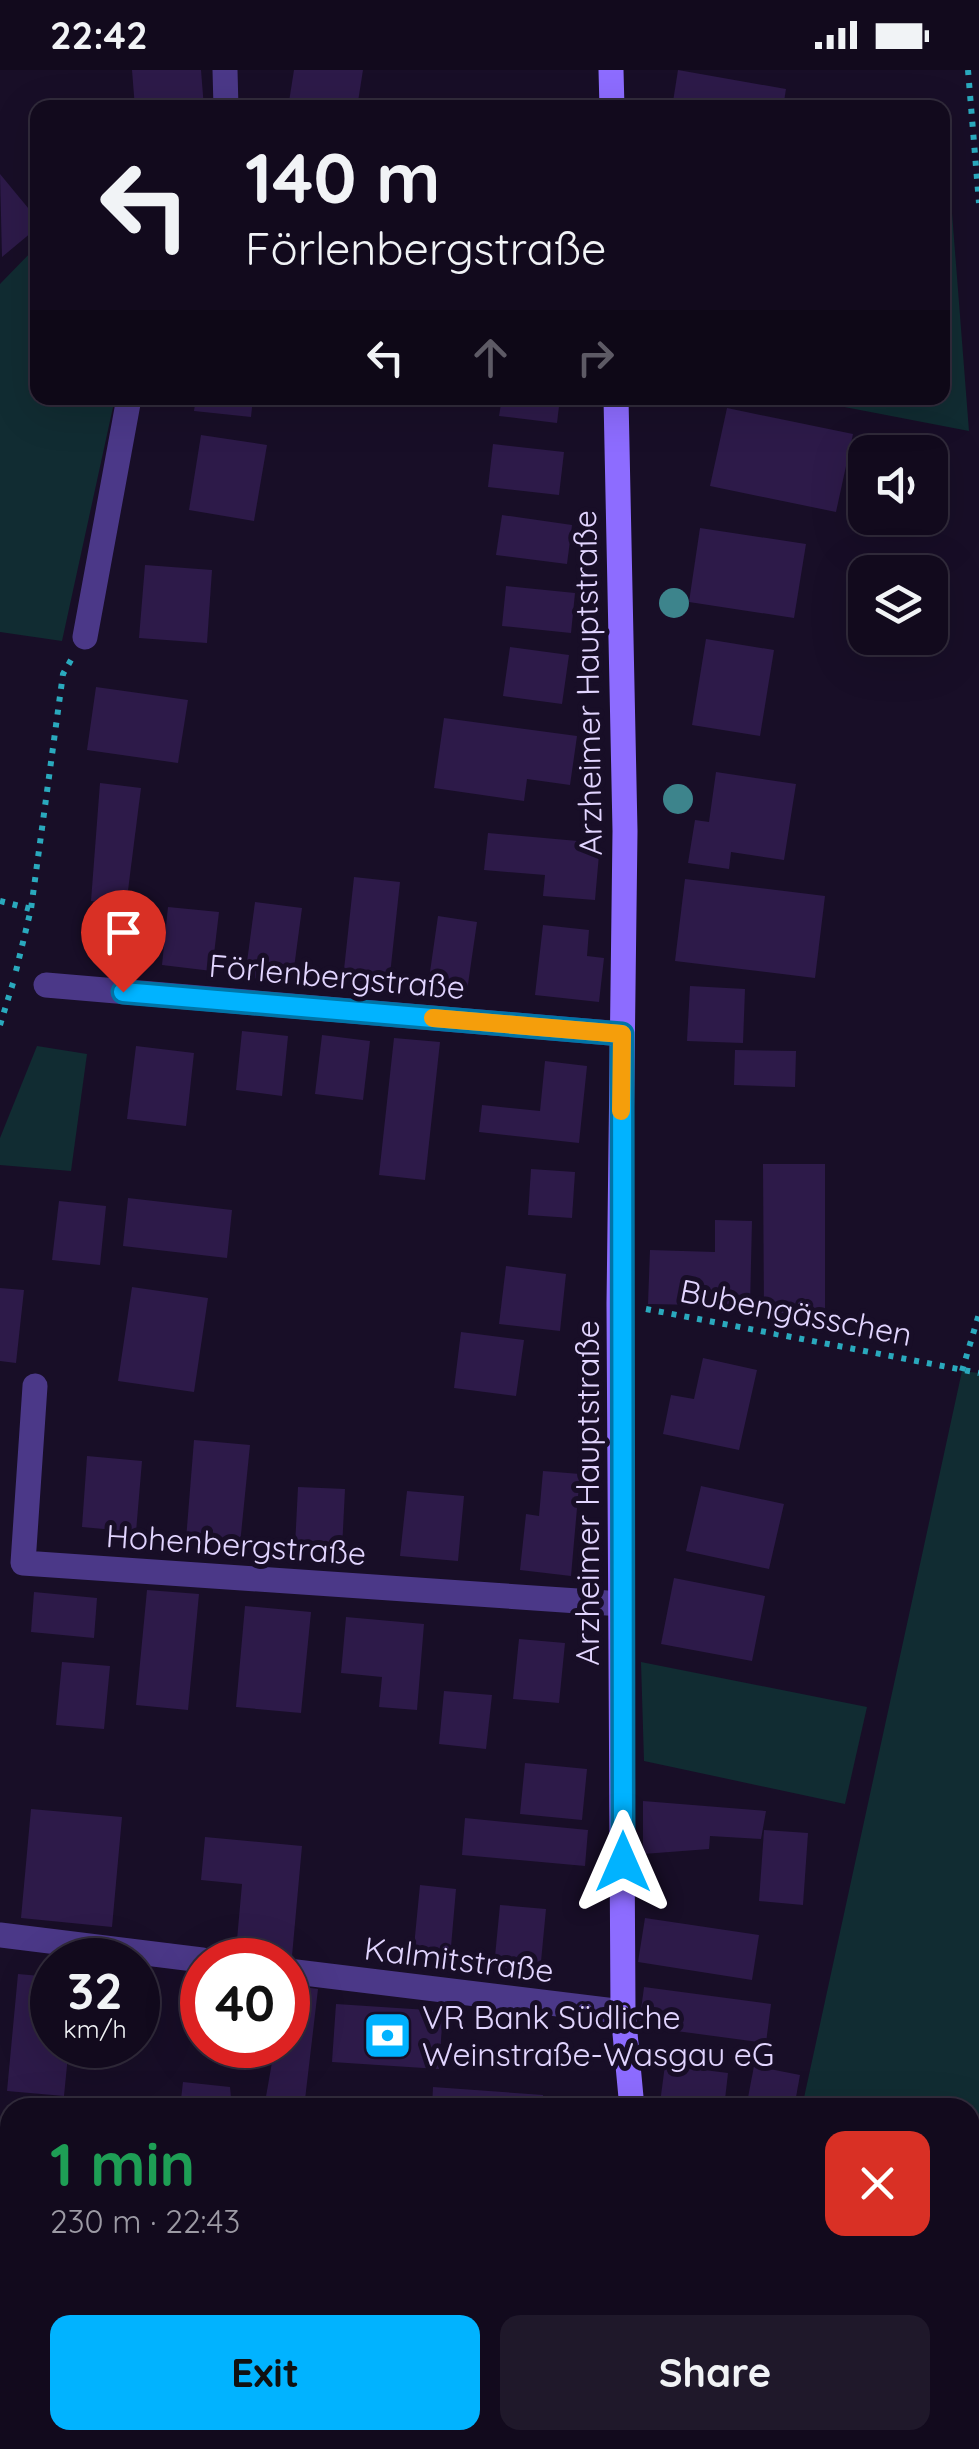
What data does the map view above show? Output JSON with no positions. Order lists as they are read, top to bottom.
{
  "streets": {
    "street": [
      "Arzheimer Hauptstraße",
      "Förlenbergstraße",
      "Hohenbergstraße",
      "Kalmitstraße"
    ],
    "path": ["Bubengässchen"]
  },
  "crossings": [
    ["Arzheimer Hauptstraße", "Förlenbergstraße"],
    ["Arzheimer Hauptstraße", "Bubengässchen"],
    ["Arzheimer Hauptstraße", "Hohenbergstraße"],
    ["Arzheimer Hauptstraße", "Kalmitstraße"]
  ],
  "places": {
    "bank": ["VR Bank Südliche Weinstraße-Wasgau eG"]
  },
  "page": {
    "status": "22:42",
    "turn": ["140 m", "Förlenbergstraße"],
    "speed": "32 km/h",
    "limit": "40",
    "heading": ["1 min", "230 m · 22:43"],
    "buttons": ["Exit", "Share"]
  }
}
